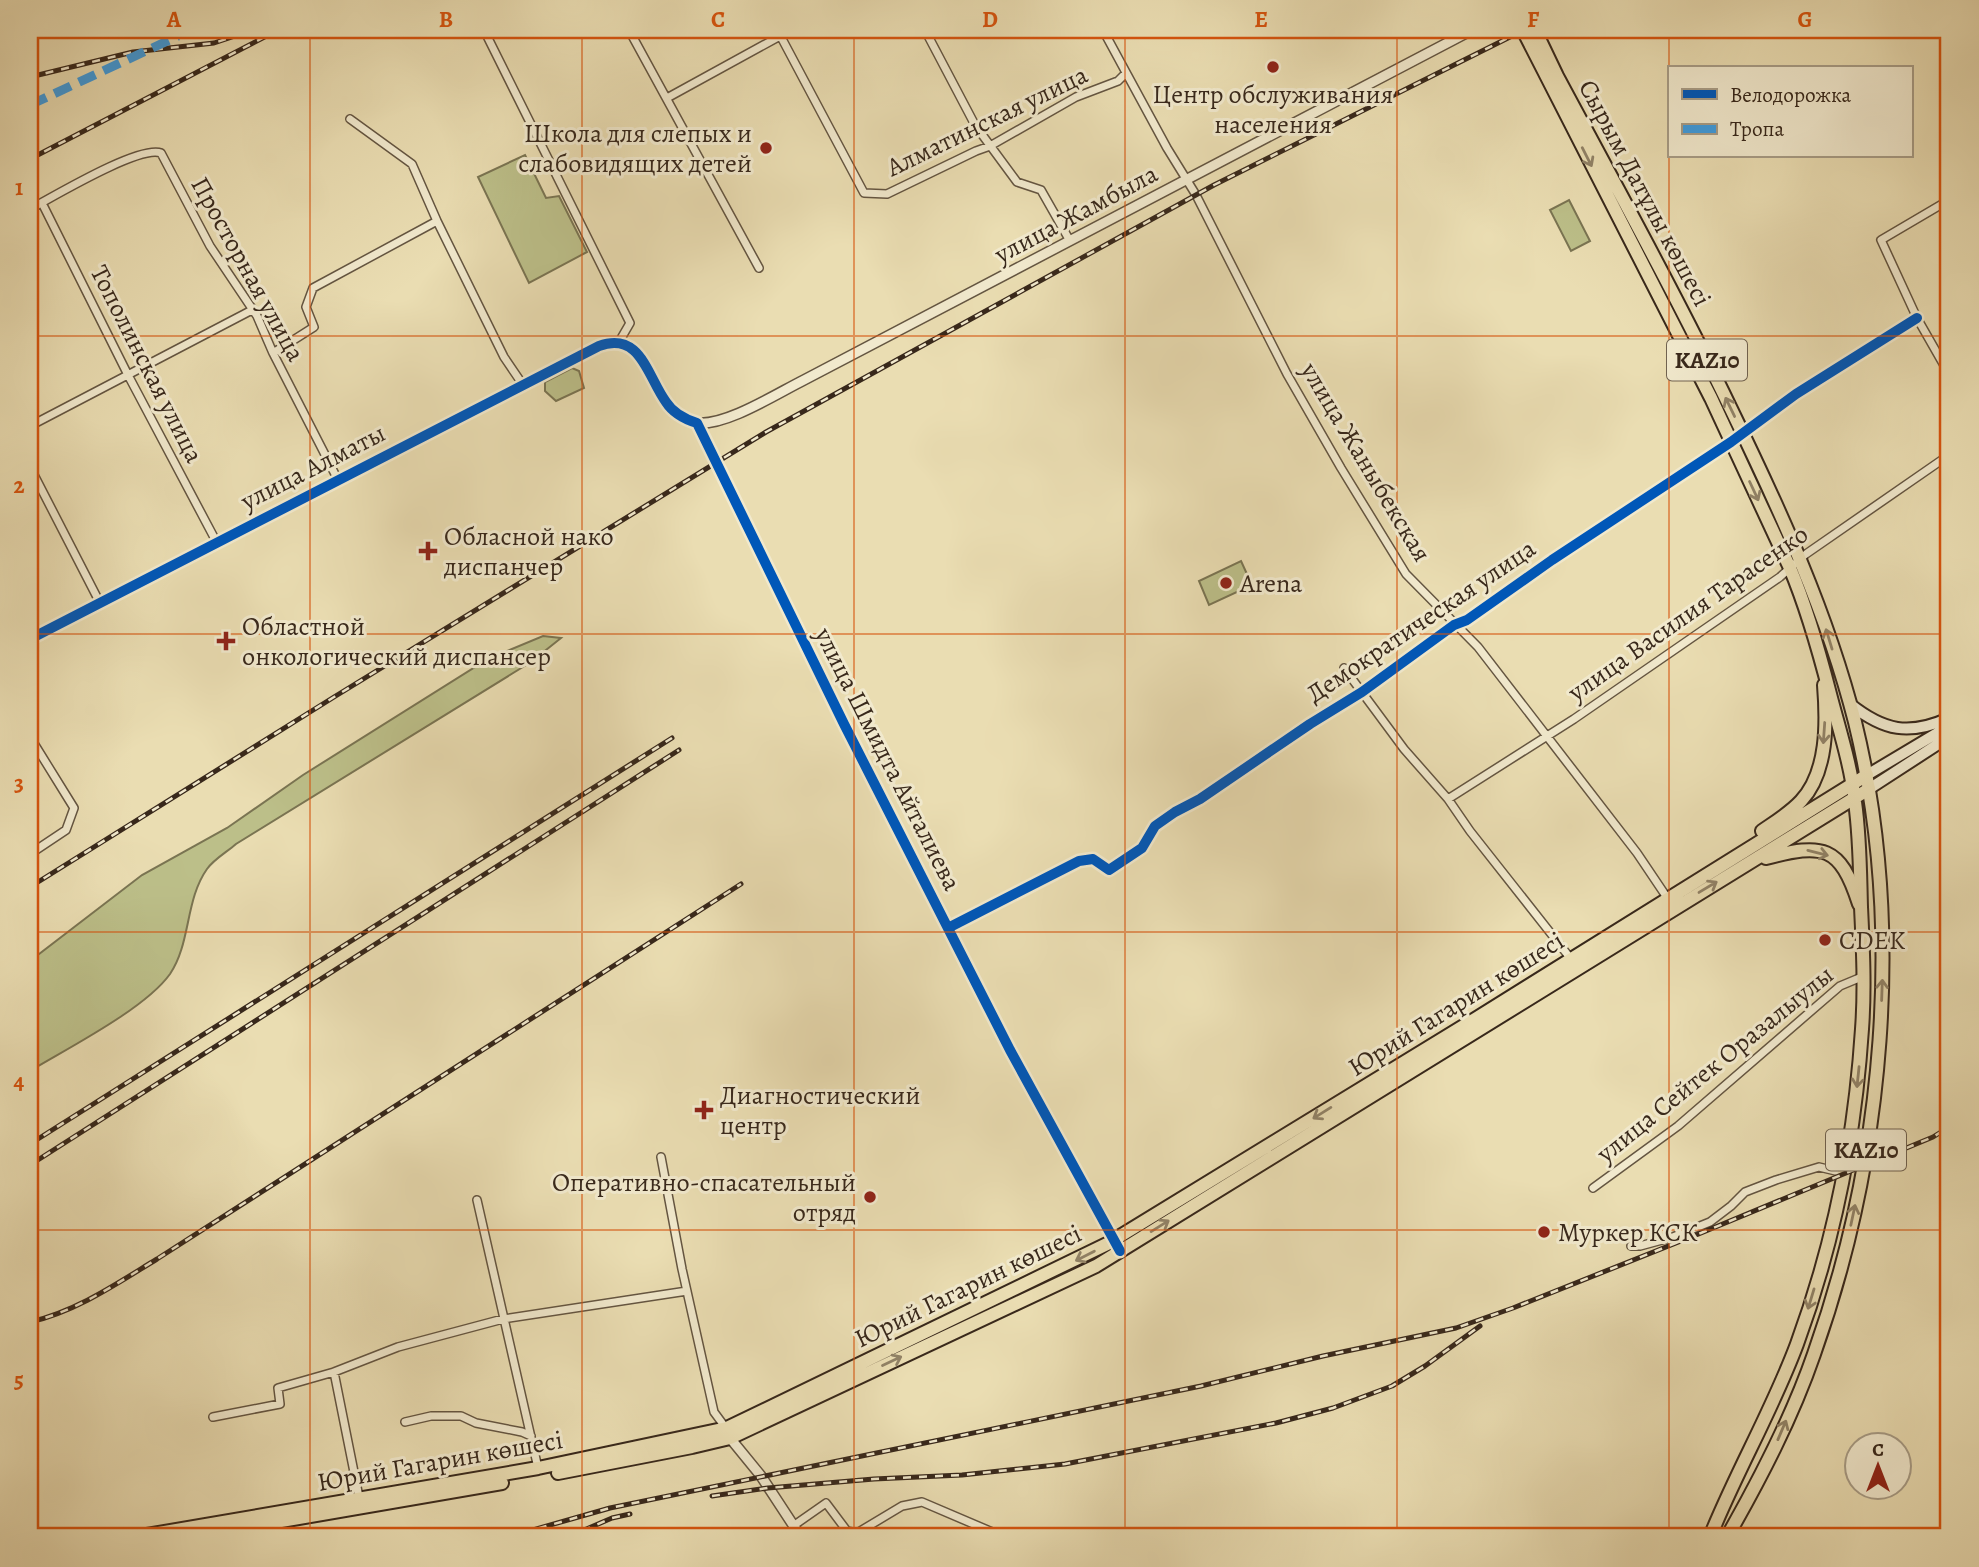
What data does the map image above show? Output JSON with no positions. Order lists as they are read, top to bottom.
{
  "streets": {
    "main road": ["Сырым Датұлы көшесі", "KAZ10", "Юрий Гагарин көшесі"],
    "street": [
      "Алматинская улица",
      "улица Жамбыла",
      "Просторная улица",
      "Тополинская улица",
      "улица Жаныбекская",
      "улица Алматы",
      "улица Василия Тарасенко",
      "Демократическая улица",
      "улица Шмидта Айталиева",
      "улица Сейтек Оразалыулы"
    ]
  },
  "crossings": [
    ["Алматинская улица", "улица Жаныбекская"],
    ["Сырым Датұлы көшесі", "улица Василия Тарасенко"],
    ["Сырым Датұлы көшесі", "Демократическая улица"],
    ["Сырым Датұлы көшесі", "Юрий Гагарин көшесі"],
    ["Сырым Датұлы көшесі", "улица Сейтек Оразалыулы"],
    ["улица Жамбыла", "улица Жаныбекская"],
    ["улица Жамбыла", "улица Шмидта Айталиева"],
    ["Просторная улица", "Тополинская улица"],
    ["Просторная улица", "улица Алматы"],
    ["Тополинская улица", "улица Алматы"],
    ["улица Жаныбекская", "улица Василия Тарасенко"],
    ["улица Жаныбекская", "Демократическая улица"],
    ["улица Жаныбекская", "Юрий Гагарин көшесі"],
    ["улица Алматы", "улица Шмидта Айталиева"],
    ["Демократическая улица", "улица Шмидта Айталиева"],
    ["улица Шмидта Айталиева", "Юрий Гагарин көшесі"]
  ],
  "places": {
    "other": [
      "Центр обслуживания наcеления",
      "Школа для слепых и слабовидящих детей",
      "Arena",
      "CDEK",
      "Оперативно-спасательный отряд",
      "Муркер КСК"
    ],
    "health": ["Обласной нако диспанчер", "Областной онкологический диспансер", "Диагностический центр"]
  },
  "legend": ["Велодорожка", "Тропа"],
  "north": "top",
  "grid": {
    "columns": [
      "A",
      "B",
      "C",
      "D",
      "E",
      "F",
      "G"
    ],
    "rows": [
      "1",
      "2",
      "3",
      "4",
      "5"
    ]
  }
}
